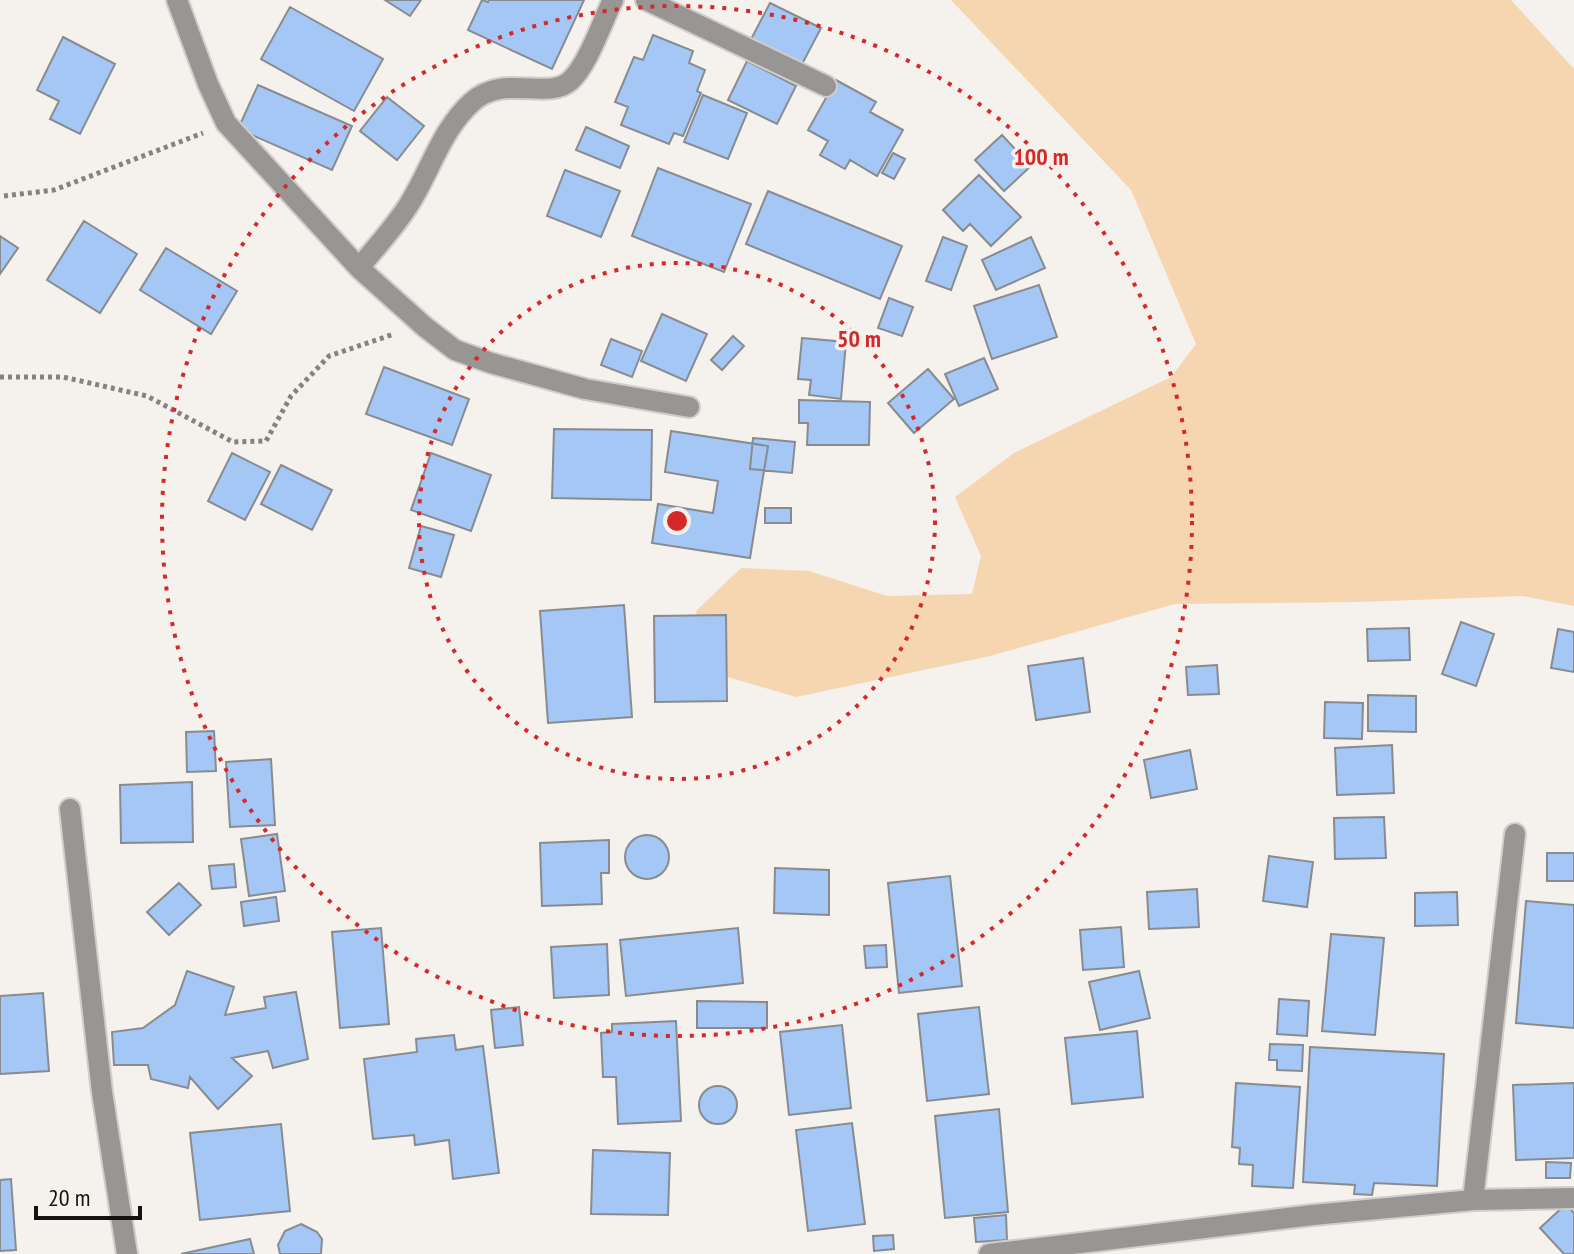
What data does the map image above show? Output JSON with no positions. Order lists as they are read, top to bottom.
{
  "scale_bar": "20 m",
  "rings": ["100 m", "50 m"]
}
